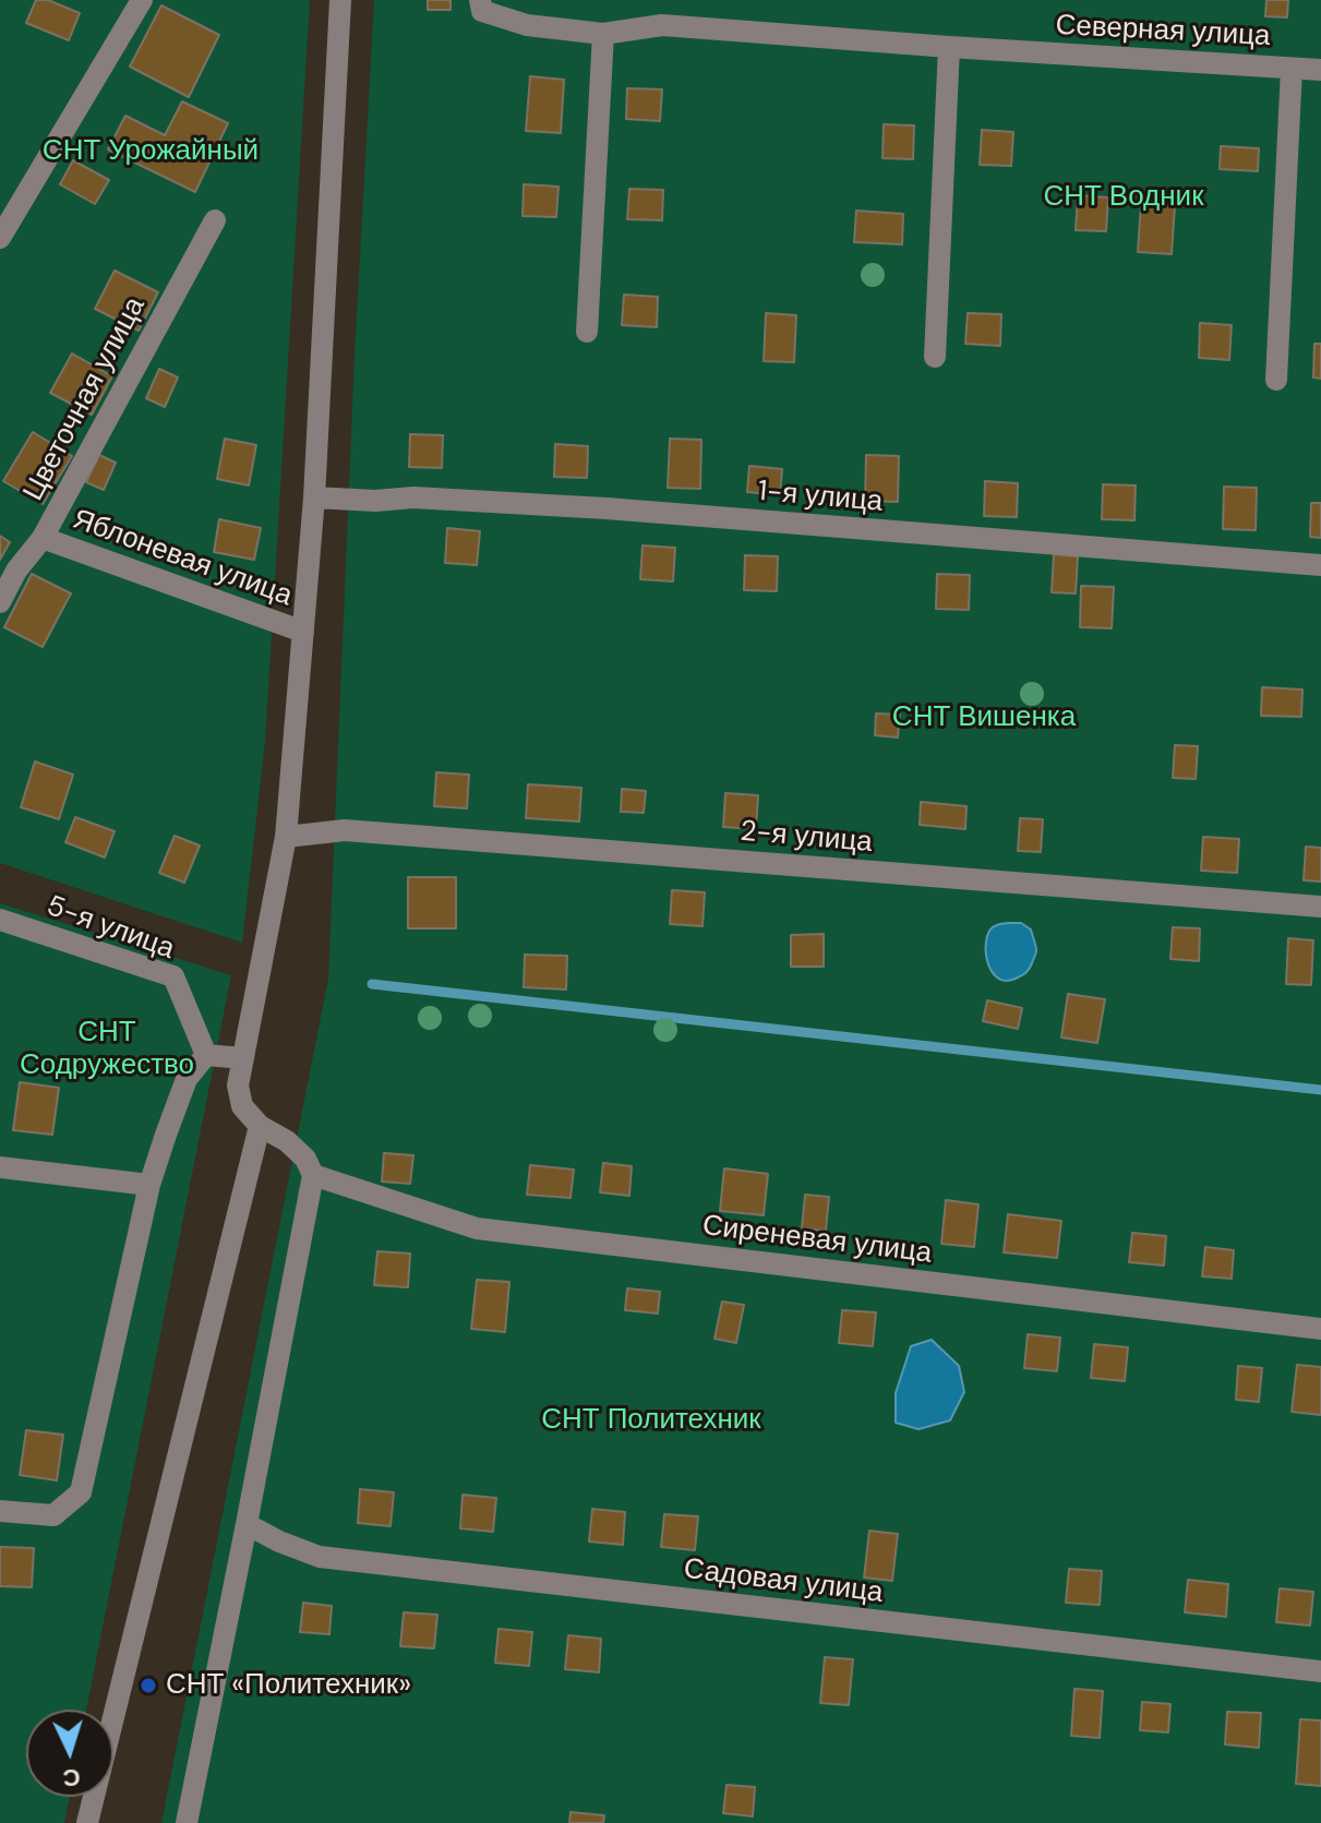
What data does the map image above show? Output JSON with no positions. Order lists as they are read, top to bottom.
{
  "streets": {
    "street": [
      "Северная улица",
      "Цветочная улица",
      "1-я улица",
      "Яблоневая улица",
      "2-я улица",
      "5-я улица",
      "Сиреневая улица",
      "Садовая улица"
    ]
  },
  "crossings": [
    ["Цветочная улица", "Яблоневая улица"]
  ],
  "parks": [
    "СНТ Урожайный",
    "СНТ Водник",
    "СНТ Вишенка",
    "СНТ Содружество",
    "СНТ Политехник"
  ],
  "places": ["СНТ «Политехник»"],
  "north": "bottom"
}
